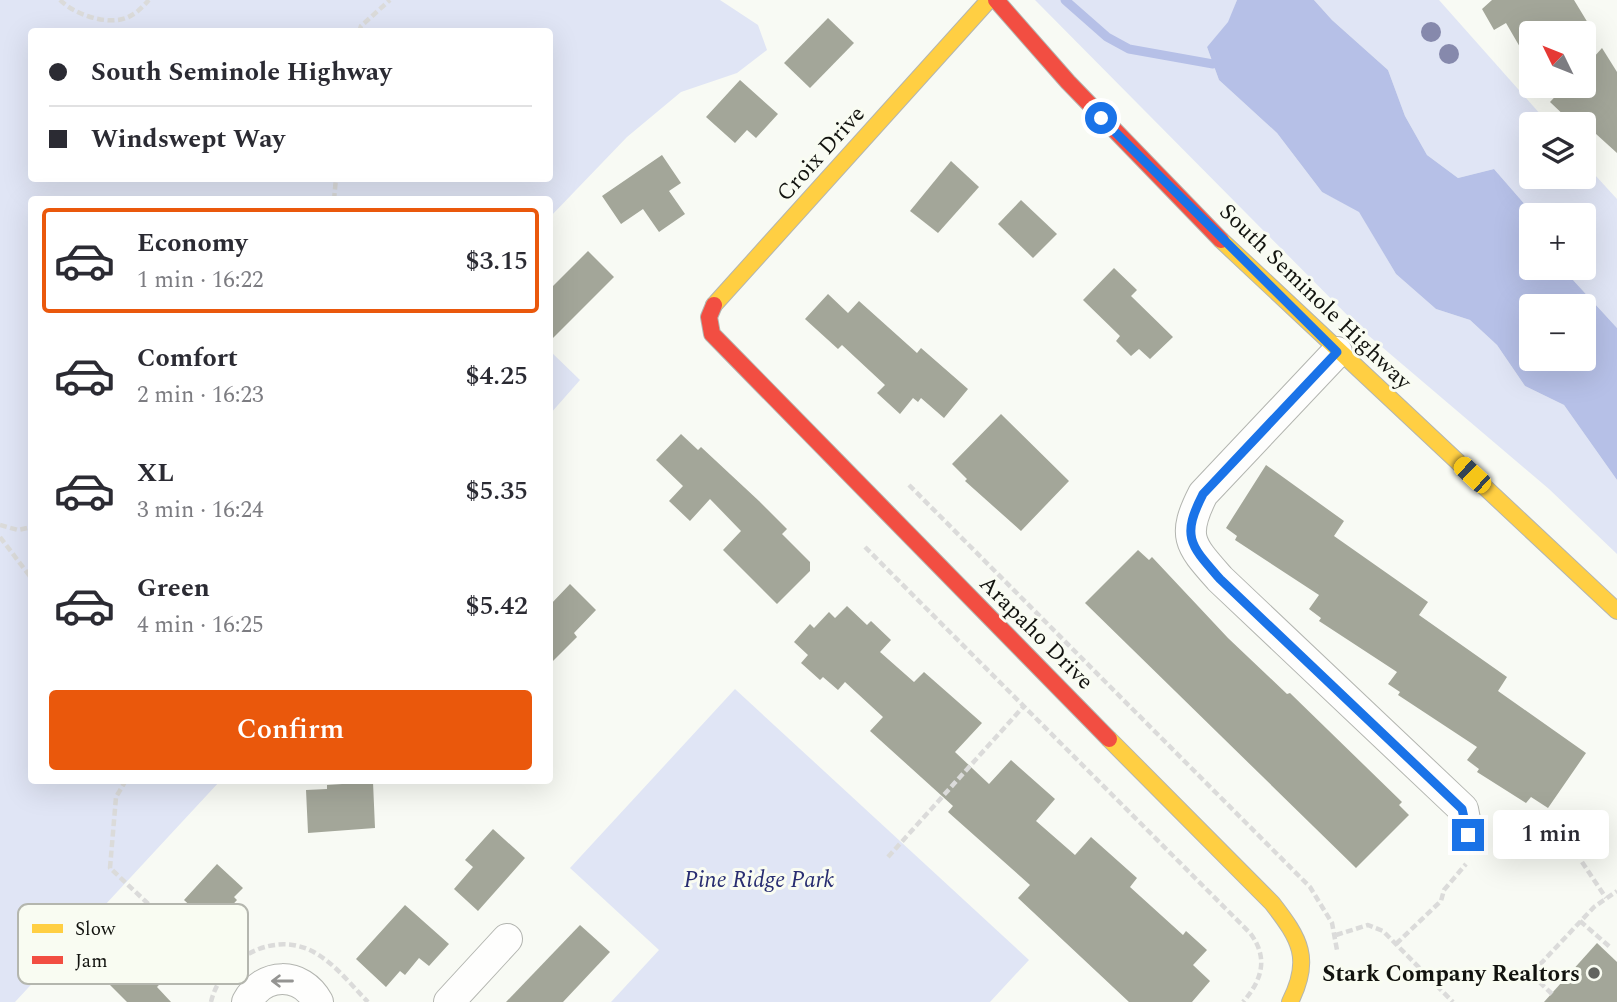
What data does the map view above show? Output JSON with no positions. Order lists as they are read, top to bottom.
{
  "streets": {
    "street": ["Croix Drive", "South Seminole Highway", "Arapaho Drive"]
  },
  "crossings": [
    ["Croix Drive", "Arapaho Drive"]
  ],
  "parks": ["Pine Ridge Park"],
  "places": ["Stark Company Realtors"],
  "legend": ["Slow", "Jam"],
  "north": "top left",
  "page": {
    "map_buttons": ["+", "−"],
    "banner": ["South Seminole Highway", "Windswept Way"],
    "list": [
      {
        "name": "Economy",
        "note": "1 min · 16:22",
        "value": "$3.15"
      },
      {
        "name": "Comfort",
        "note": "2 min · 16:23",
        "value": "$4.25"
      },
      {
        "name": "XL",
        "note": "3 min · 16:24",
        "value": "$5.35"
      },
      {
        "name": "Green",
        "note": "4 min · 16:25",
        "value": "$5.42"
      }
    ],
    "buttons": "Confirm",
    "bubble": "1 min"
  }
}
